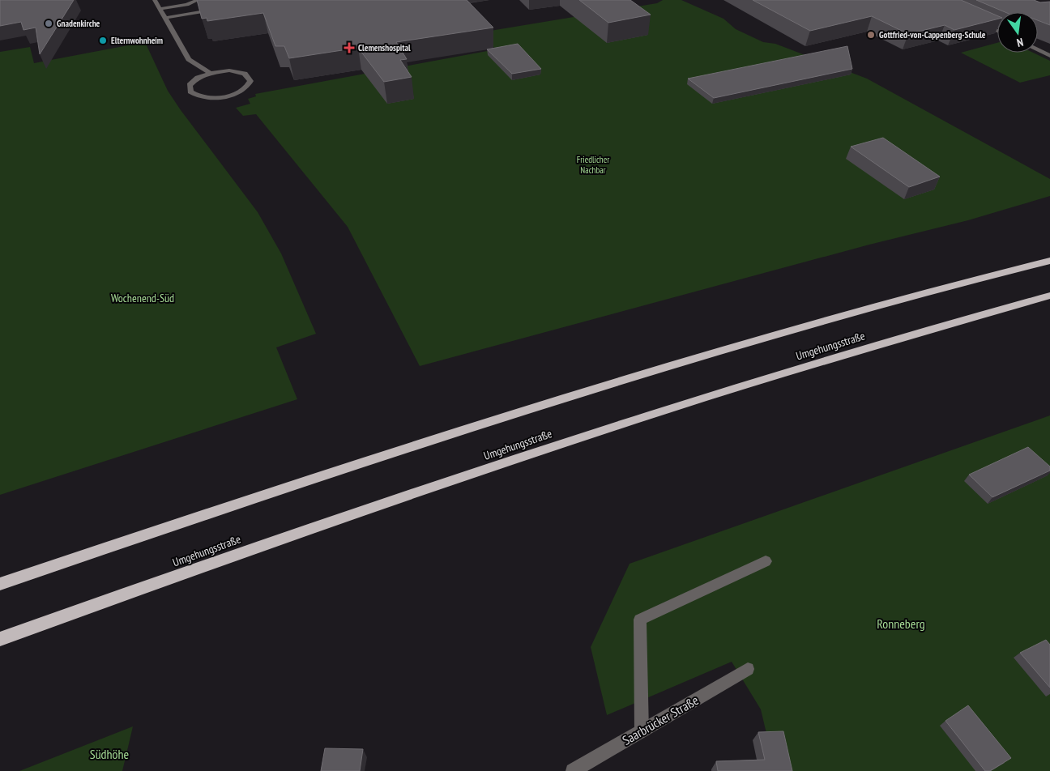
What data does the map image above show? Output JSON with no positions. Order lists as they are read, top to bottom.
{
  "streets": {
    "highway": ["Umgehungsstraße"],
    "street": ["Saarbrücker Straße"]
  },
  "parks": [
    "Friedlicher Nachbar",
    "Wochenend-Süd",
    "Ronneberg",
    "Südhöhe"
  ],
  "places": {
    "other": ["Gnadenkirche", "Gottfried-von-Cappenberg-Schule", "Elternwohnheim"],
    "health": ["Clemenshospital"]
  },
  "north": "bottom"
}
